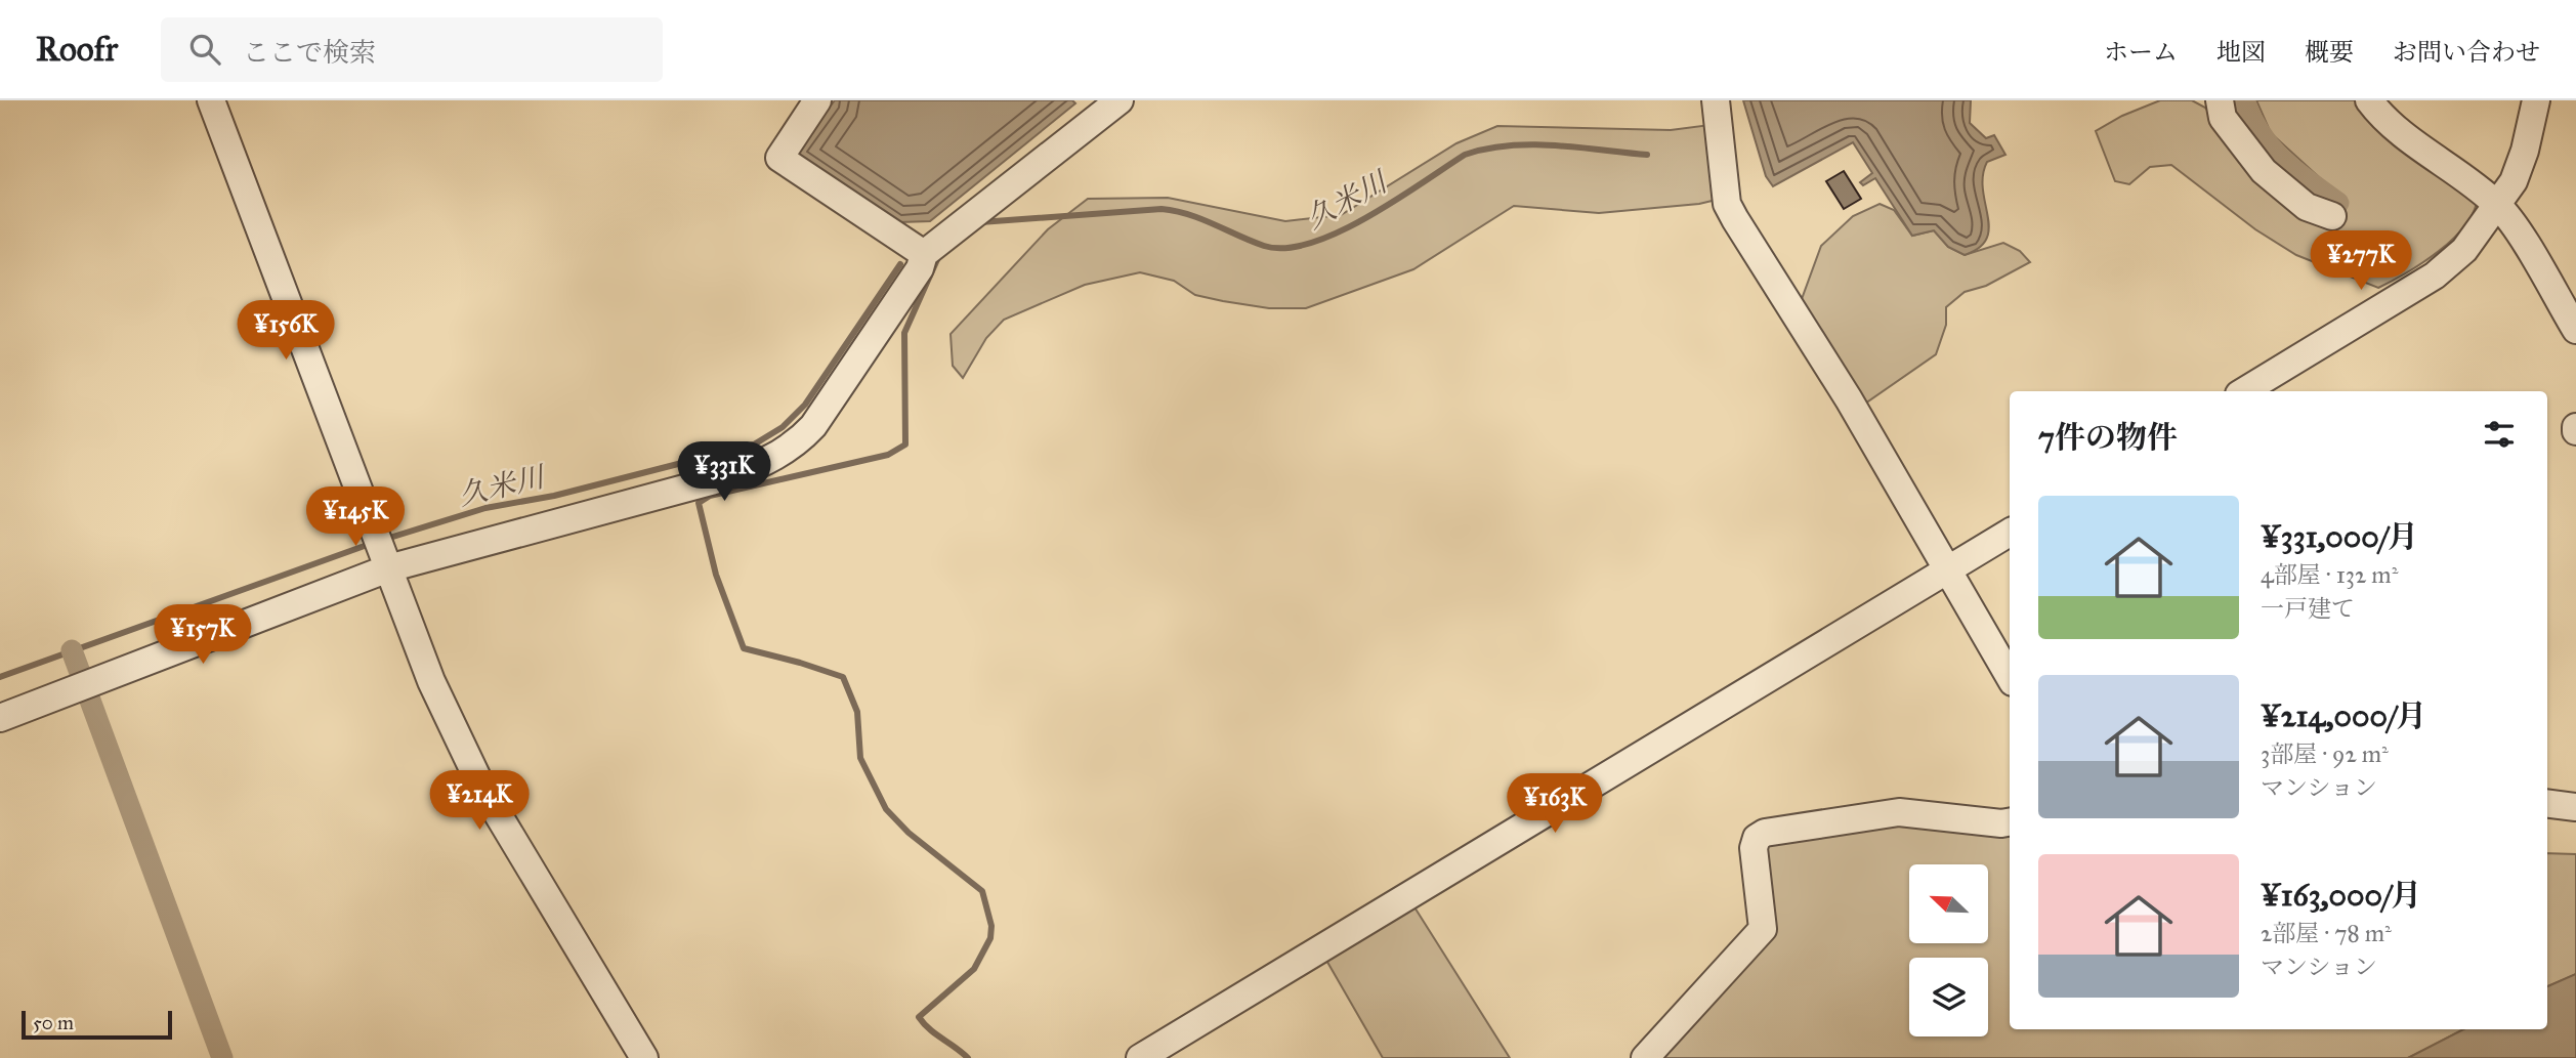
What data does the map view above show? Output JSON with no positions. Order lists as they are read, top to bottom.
{
  "water": ["久米川"],
  "scale_bar": "50 m",
  "north": "top left",
  "page": {
    "header": "Roofr",
    "search": "ここで検索",
    "nav": [
      "ホーム",
      "地図",
      "概要",
      "お問い合わせ"
    ],
    "price": [
      "¥277K",
      "¥156K",
      "¥331K",
      "¥145K",
      "¥157K",
      "¥214K",
      "¥163K"
    ],
    "heading": "7件の物件",
    "list": [
      {
        "name": "¥331,000/月",
        "note": "4部屋 · 132 m² · 一戸建て"
      },
      {
        "name": "¥214,000/月",
        "note": "3部屋 · 92 m² · マンション"
      },
      {
        "name": "¥163,000/月",
        "note": "2部屋 · 78 m² · マンション"
      }
    ],
    "scale": "50 m"
  }
}
